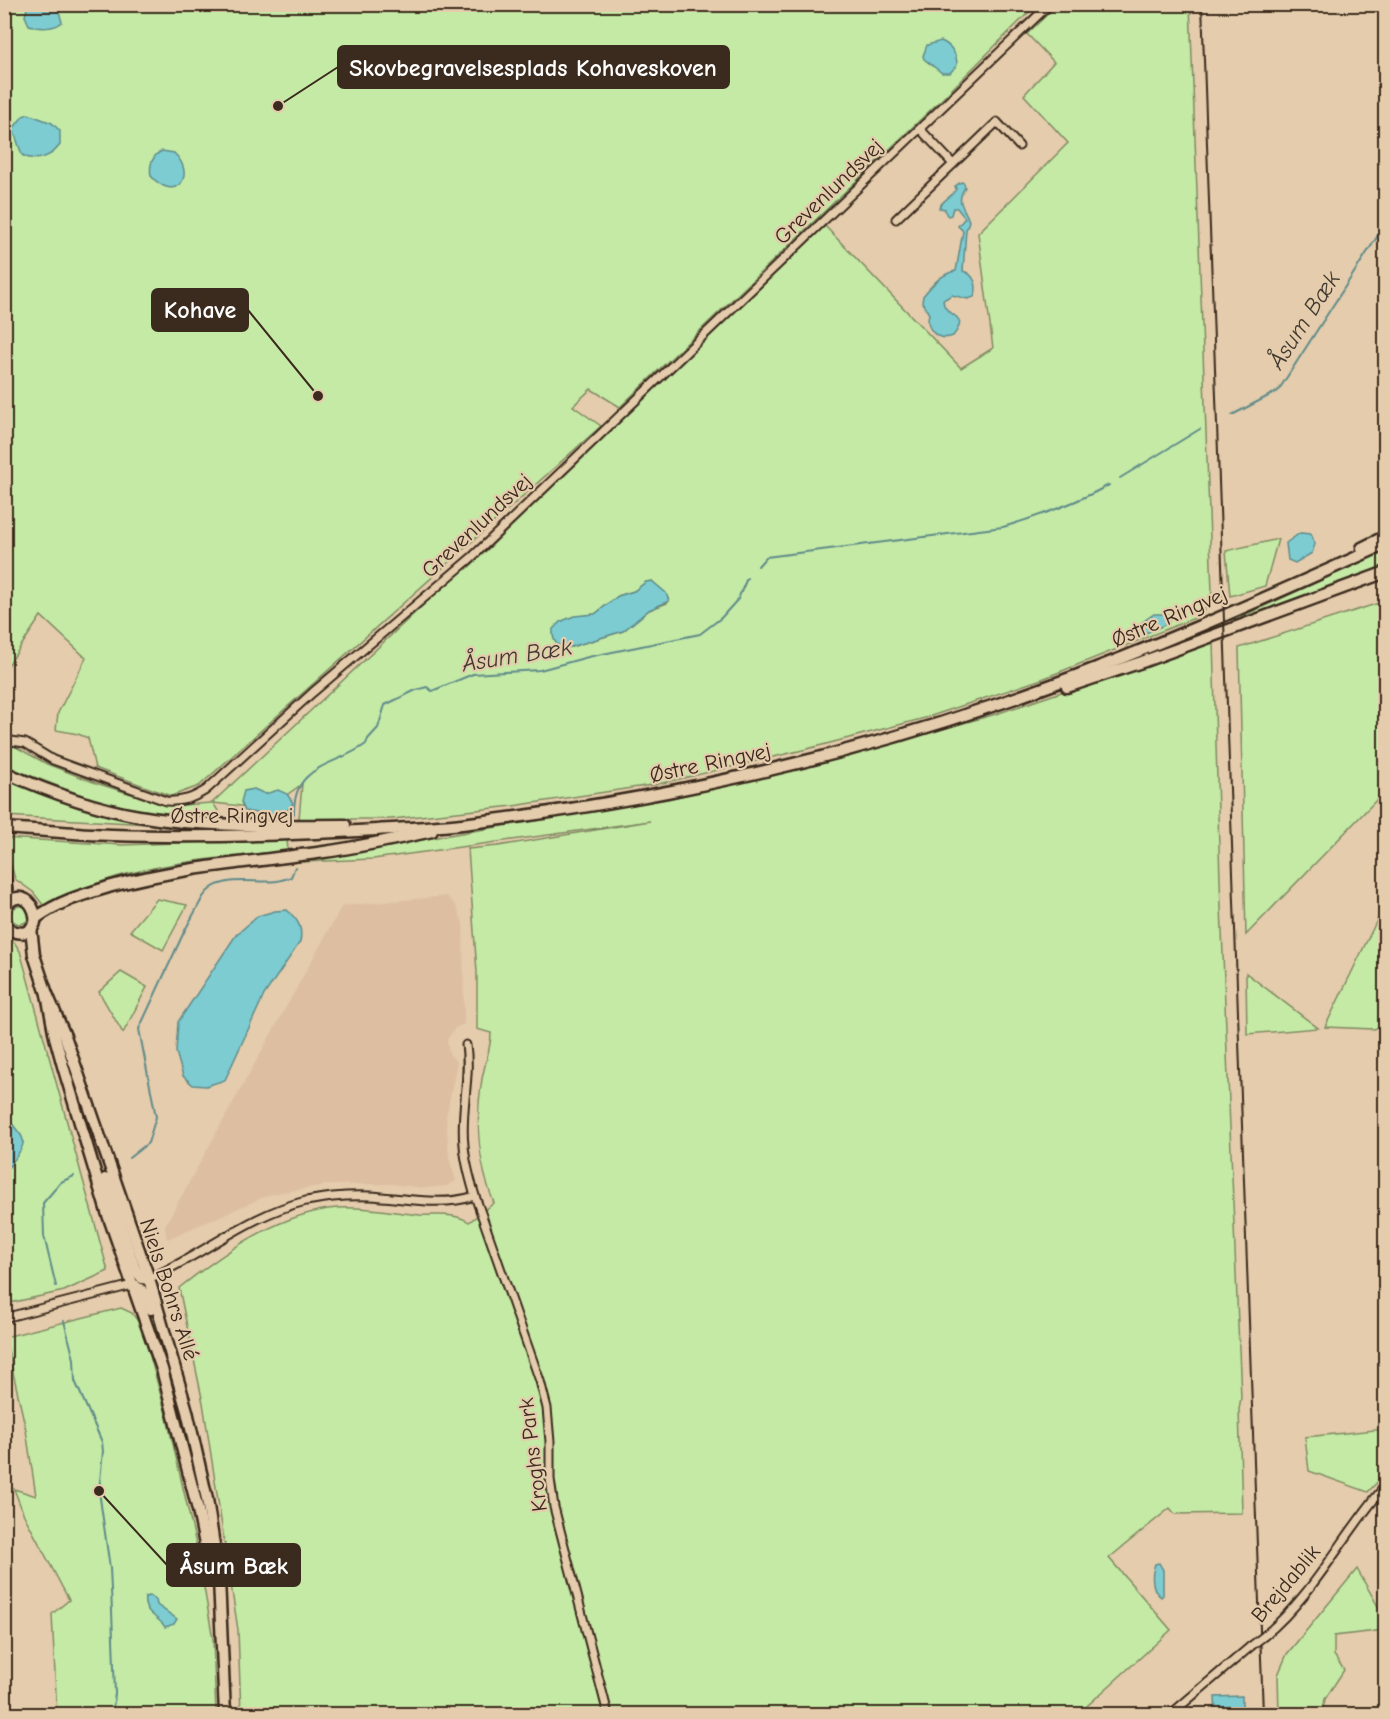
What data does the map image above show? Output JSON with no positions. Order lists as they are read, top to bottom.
{
  "streets": {
    "street": [
      "Grevenlundsvej",
      "Østre Ringvej",
      "Niels Bohrs Allé",
      "Kroghs Park",
      "Brejdablik"
    ]
  },
  "water": ["Åsum Bæk"],
  "places": ["Skovbegravelsesplads Kohaveskoven", "Kohave", "Åsum Bæk"]
}
